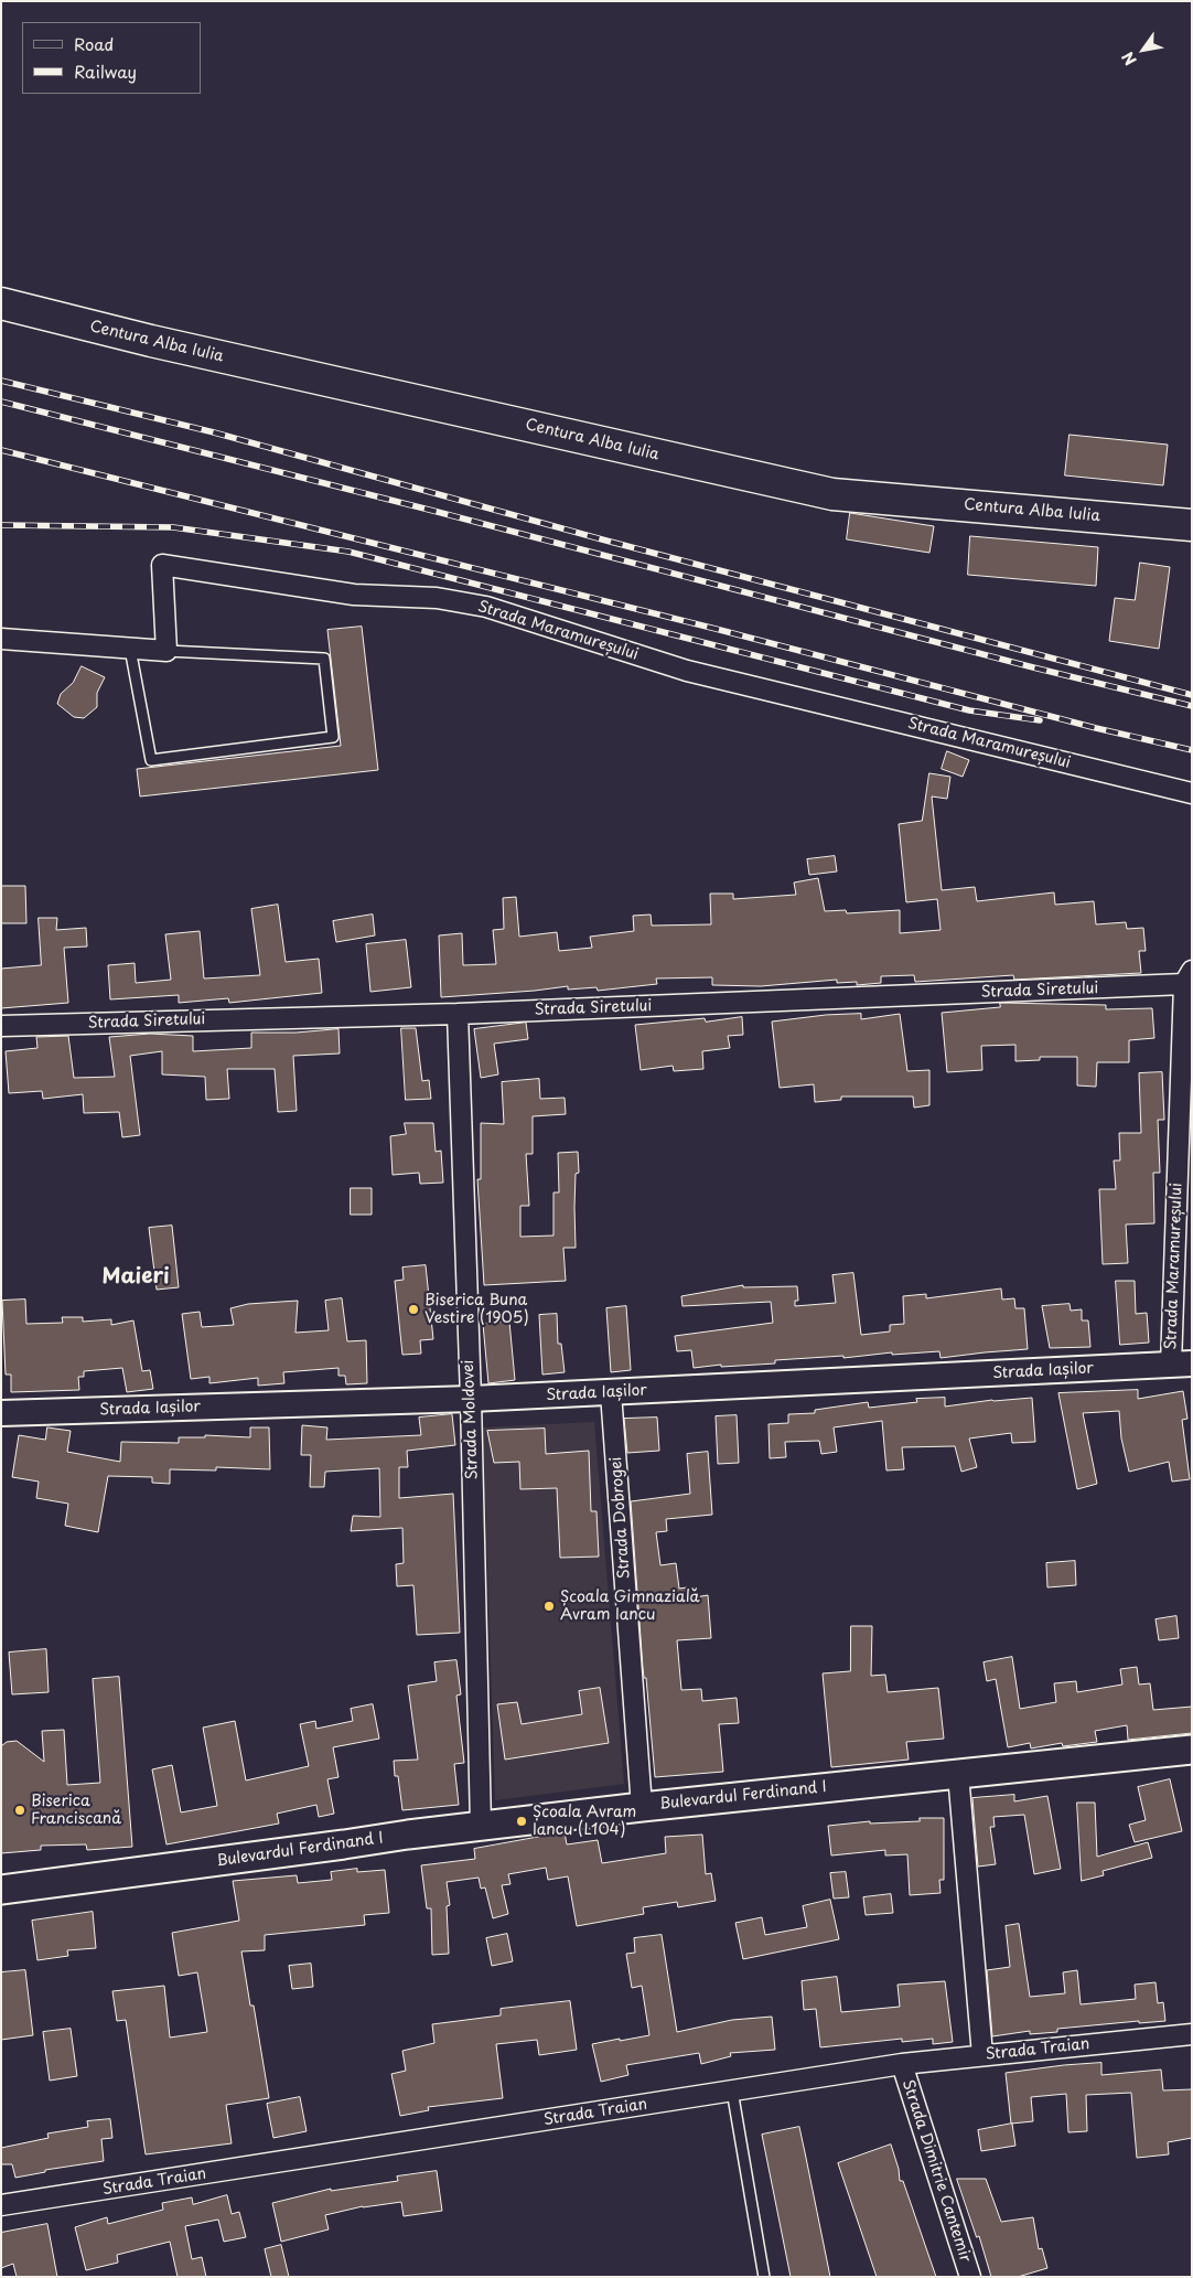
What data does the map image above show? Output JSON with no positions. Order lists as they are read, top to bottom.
{
  "streets": {
    "main road": ["Centura Alba Iulia", "Bulevardul Ferdinand I"],
    "street": [
      "Strada Maramureșului",
      "Strada Siretului",
      "Strada Iașilor",
      "Strada Moldovei",
      "Strada Dobrogei",
      "Strada Traian",
      "Strada Dimitrie Cantemir"
    ]
  },
  "crossings": [
    ["Strada Maramureșului", "Strada Siretului"],
    ["Strada Maramureșului", "Strada Iașilor"],
    ["Strada Siretului", "Strada Moldovei"],
    ["Strada Iașilor", "Strada Moldovei"],
    ["Strada Iașilor", "Strada Dobrogei"],
    ["Strada Moldovei", "Bulevardul Ferdinand I"],
    ["Strada Dobrogei", "Bulevardul Ferdinand I"],
    ["Strada Traian", "Strada Dimitrie Cantemir"]
  ],
  "districts": ["Maieri"],
  "places": [
    "Biserica Buna Vestire (1905)",
    "Școala Gimnazială Avram Iancu",
    "Biserica Franciscană",
    "Școala Avram Iancu (L104)"
  ],
  "legend": ["Road", "Railway"],
  "north": "bottom left"
}
